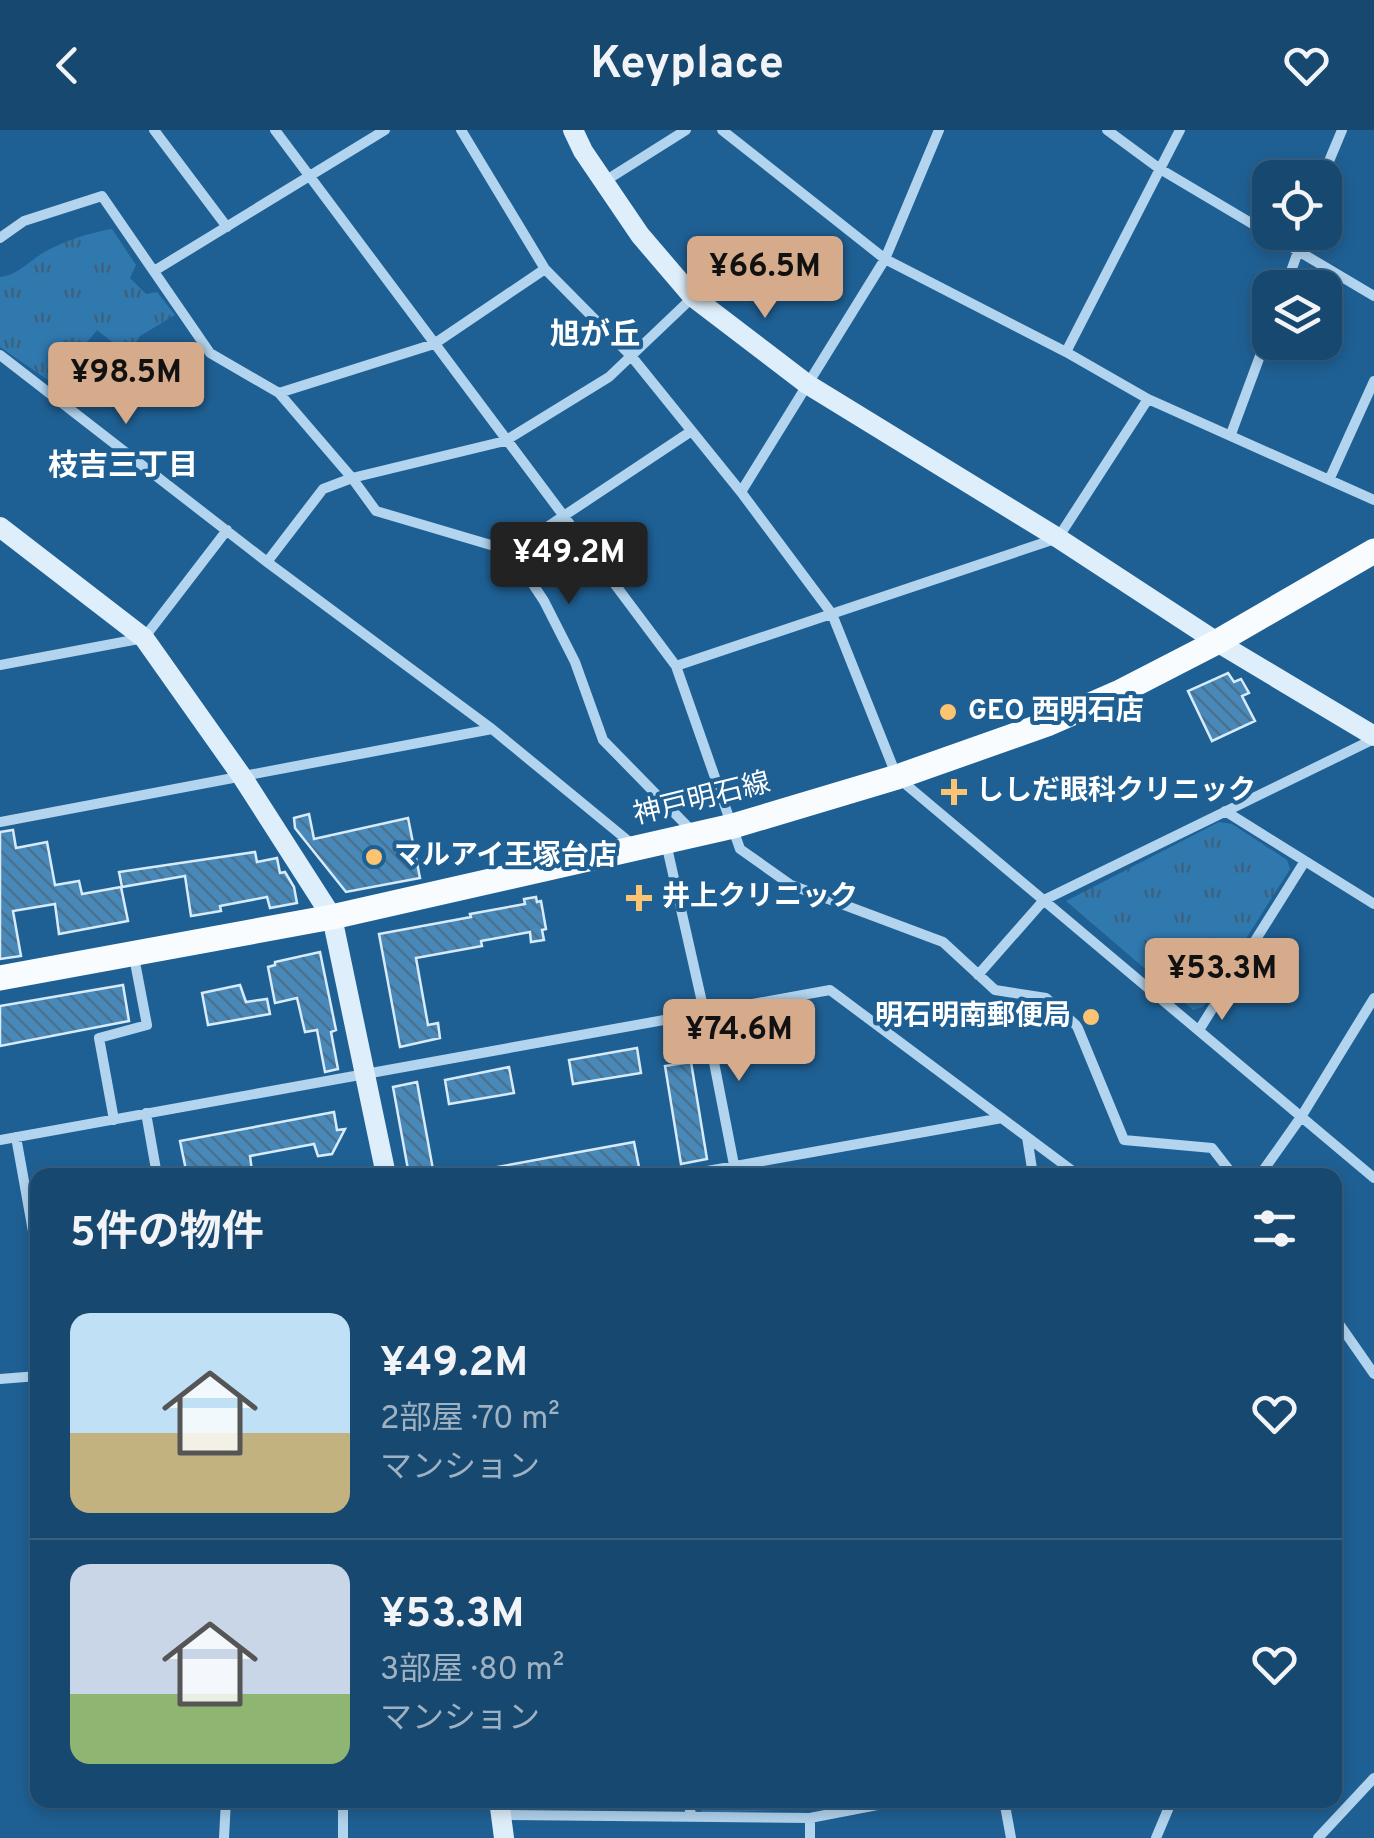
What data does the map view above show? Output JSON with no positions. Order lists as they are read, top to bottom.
{
  "streets": {
    "main road": ["神戸明石線"]
  },
  "districts": ["旭が丘", "枝吉三丁目"],
  "places": {
    "other": ["GEO 西明石店", "マルアイ王塚台店", "明石明南郵便局"],
    "health": ["ししだ眼科クリニック", "井上クリニック"]
  },
  "page": {
    "header": "Keyplace",
    "price": [
      "¥66.5M",
      "¥98.5M",
      "¥49.2M",
      "¥53.3M",
      "¥74.6M"
    ],
    "heading": "5件の物件",
    "list": [
      {
        "name": "¥49.2M",
        "note": "2部屋 · 70 m² · マンション"
      },
      {
        "name": "¥53.3M",
        "note": "3部屋 · 80 m² · マンション"
      }
    ]
  }
}
